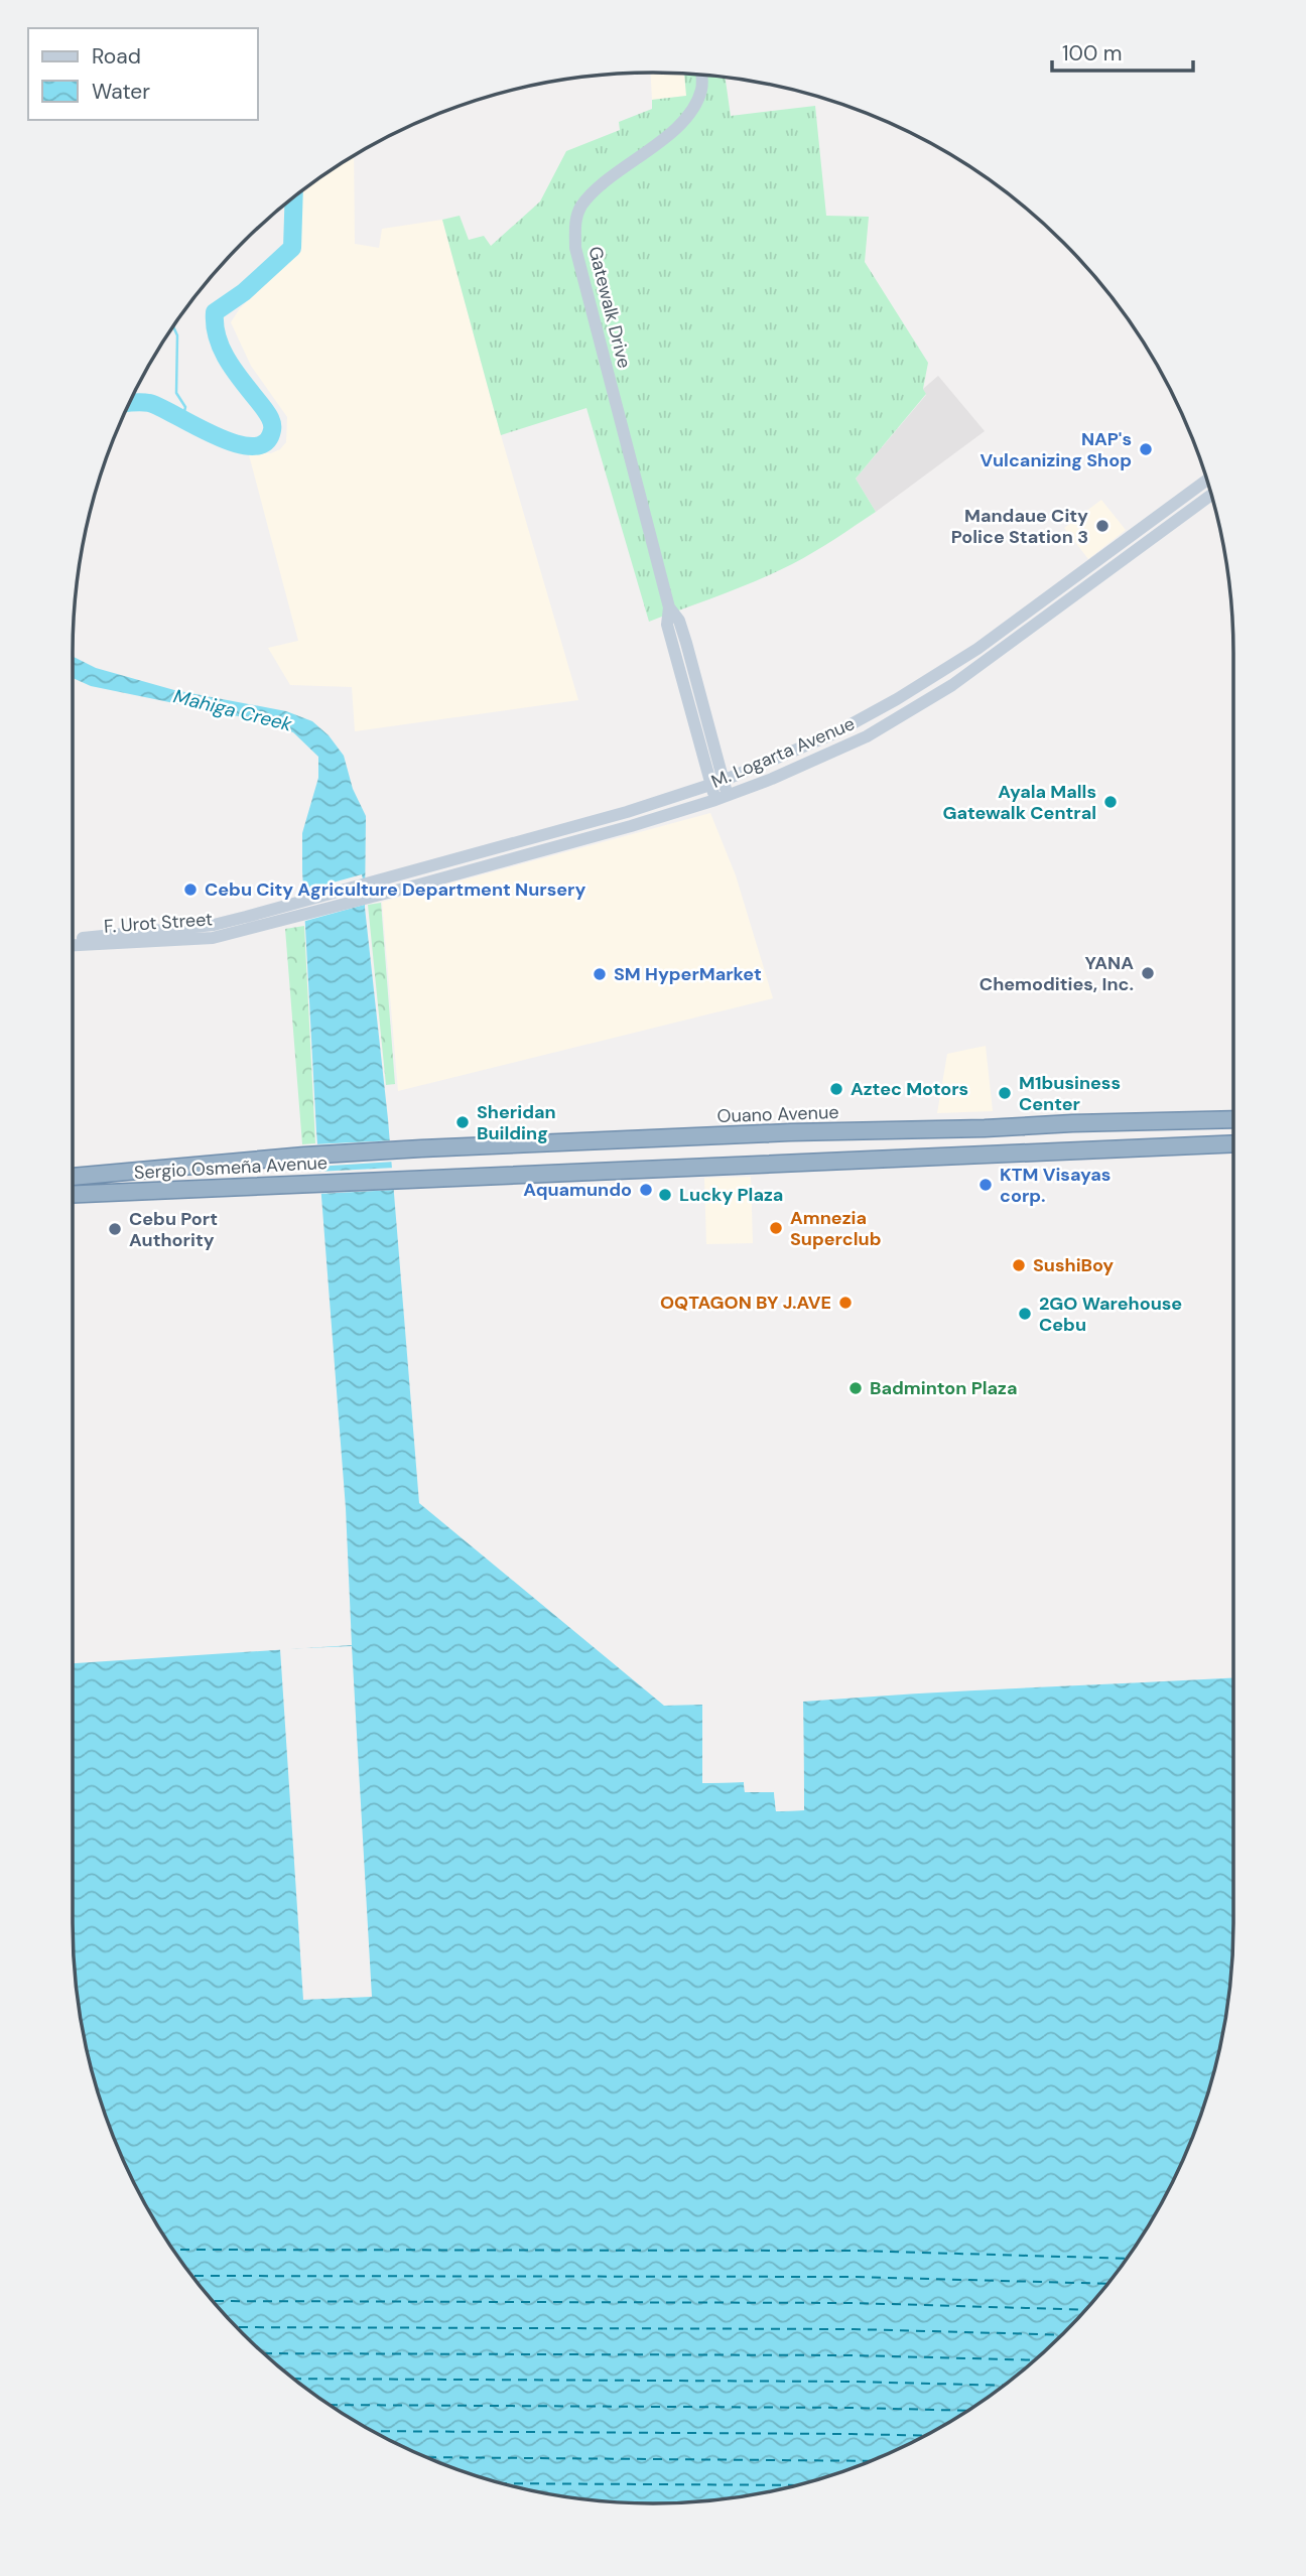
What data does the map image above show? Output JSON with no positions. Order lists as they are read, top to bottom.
{
  "streets": {
    "highway": ["Ouano Avenue", "Sergio Osmeña Avenue"],
    "main road": ["Gatewalk Drive", "M. Logarta Avenue", "F. Urot Street"]
  },
  "crossings": [
    ["Gatewalk Drive", "M. Logarta Avenue"],
    ["M. Logarta Avenue", "F. Urot Street"],
    ["Ouano Avenue", "Sergio Osmeña Avenue"]
  ],
  "water": ["Mahiga Creek"],
  "places": [
    "NAP's Vulcanizing Shop",
    "Mandaue City Police Station 3",
    "Ayala Malls Gatewalk Central",
    "Cebu City Agriculture Department Nursery",
    "YANA Chemodities, Inc.",
    "SM HyperMarket",
    "Aztec Motors",
    "M1business Center",
    "Sheridan Building",
    "KTM Visayas corp.",
    "Aquamundo",
    "Lucky Plaza",
    "Amnezia Superclub",
    "Cebu Port Authority",
    "SushiBoy",
    "OQTAGON BY J.AVE",
    "2GO Warehouse Cebu",
    "Badminton Plaza"
  ],
  "legend": ["Road", "Water"],
  "scale_bar": "100 m"
}
